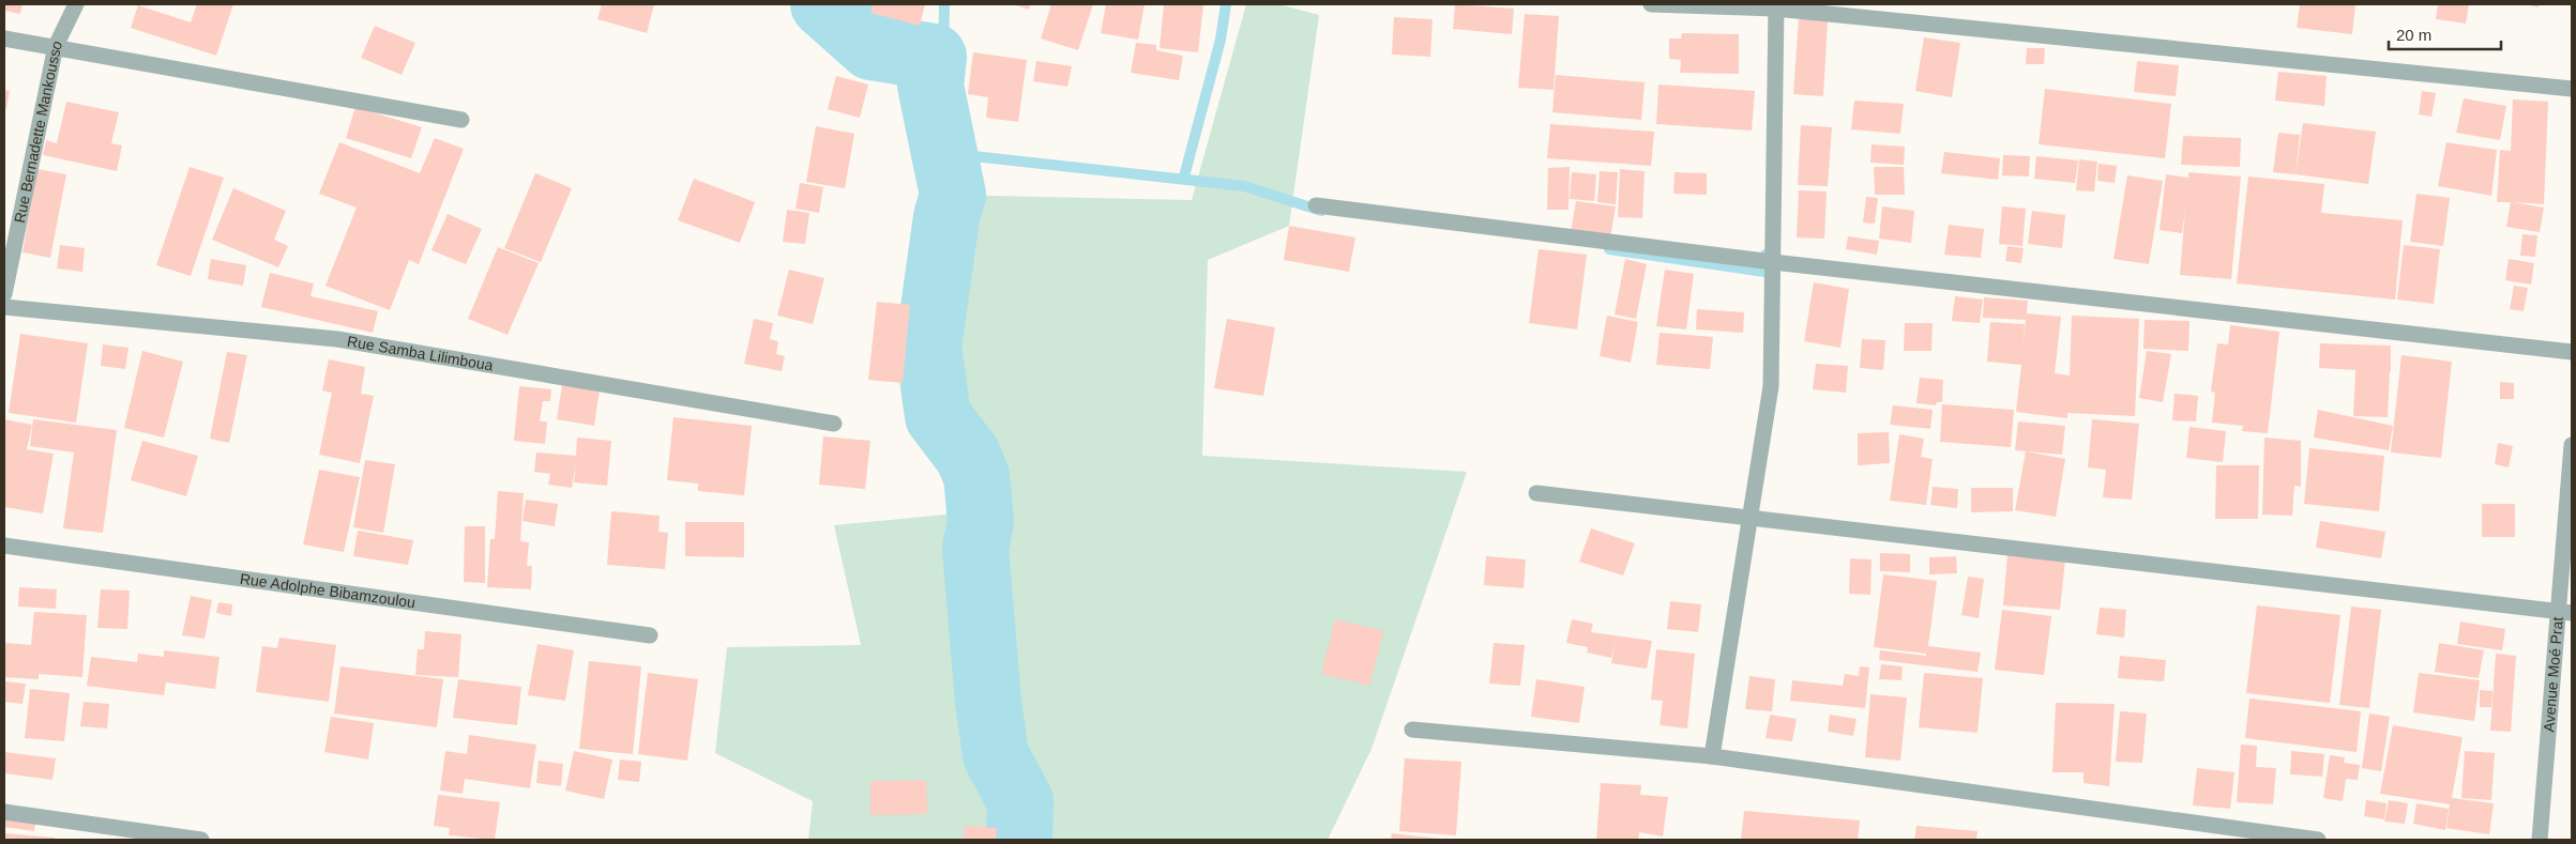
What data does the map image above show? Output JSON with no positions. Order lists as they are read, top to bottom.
{
  "streets": {
    "street": [
      "Rue Bernadette Mankousso",
      "Rue Samba Lilimboua",
      "Rue Adolphe Bibamzoulou",
      "Avenue Moé Prat"
    ]
  },
  "scale_bar": "20 m"
}
